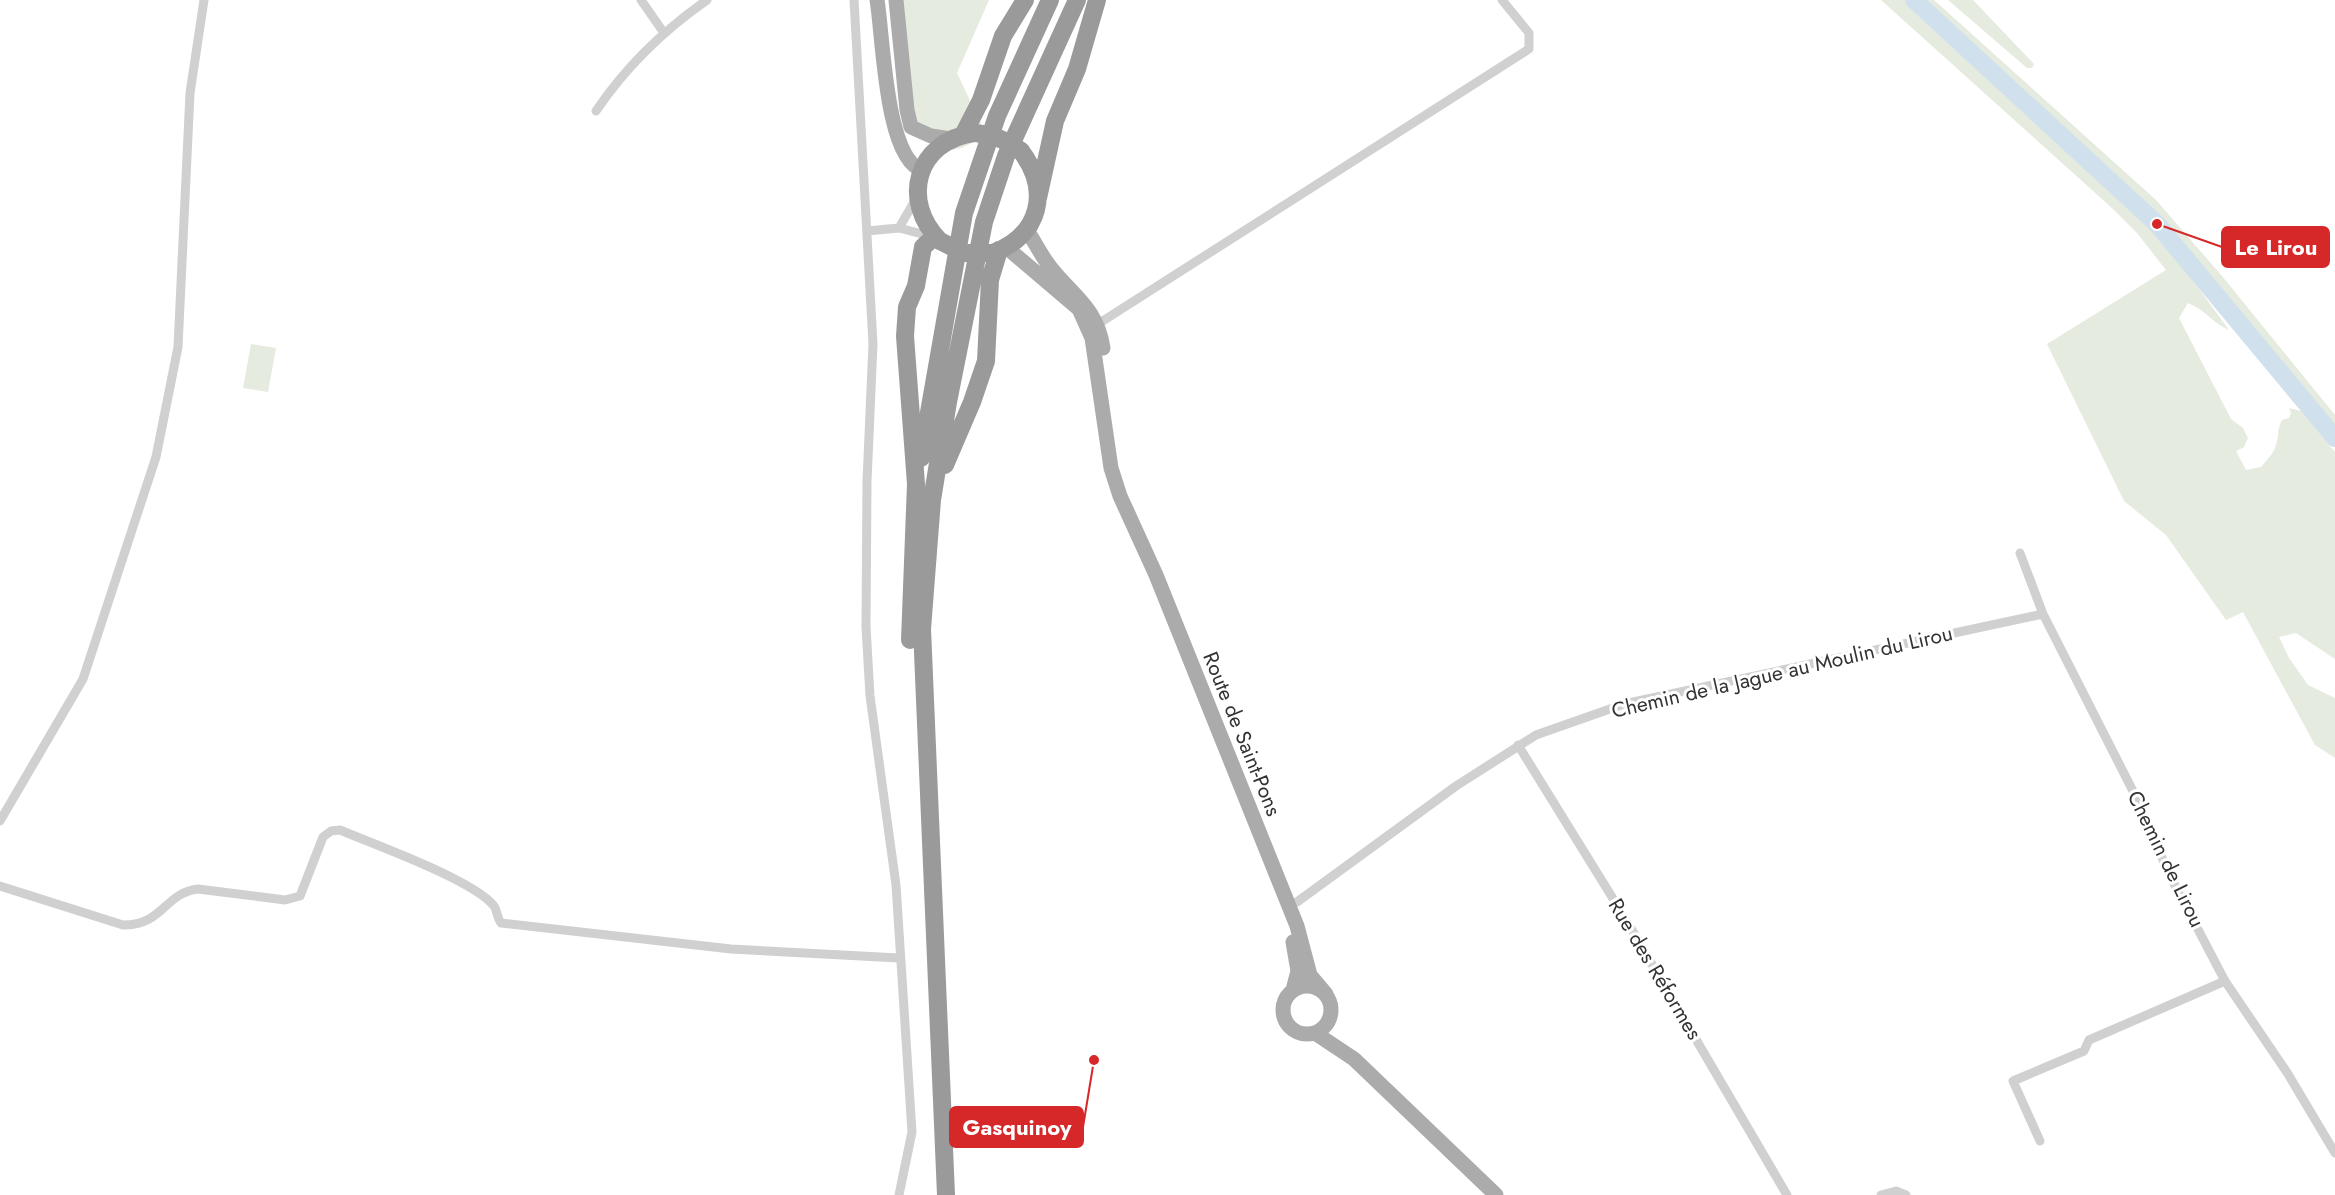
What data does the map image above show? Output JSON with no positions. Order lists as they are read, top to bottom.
{
  "streets": {
    "main road": ["Route de Saint-Pons"],
    "street": ["Chemin de la Jague au Moulin du Lirou", "Chemin de Lirou", "Rue des Réformes"]
  },
  "crossings": [
    ["Chemin de la Jague au Moulin du Lirou", "Route de Saint-Pons"],
    ["Chemin de la Jague au Moulin du Lirou", "Chemin de Lirou"],
    ["Chemin de la Jague au Moulin du Lirou", "Rue des Réformes"]
  ],
  "places": ["Le Lirou", "Gasquinoy"]
}
